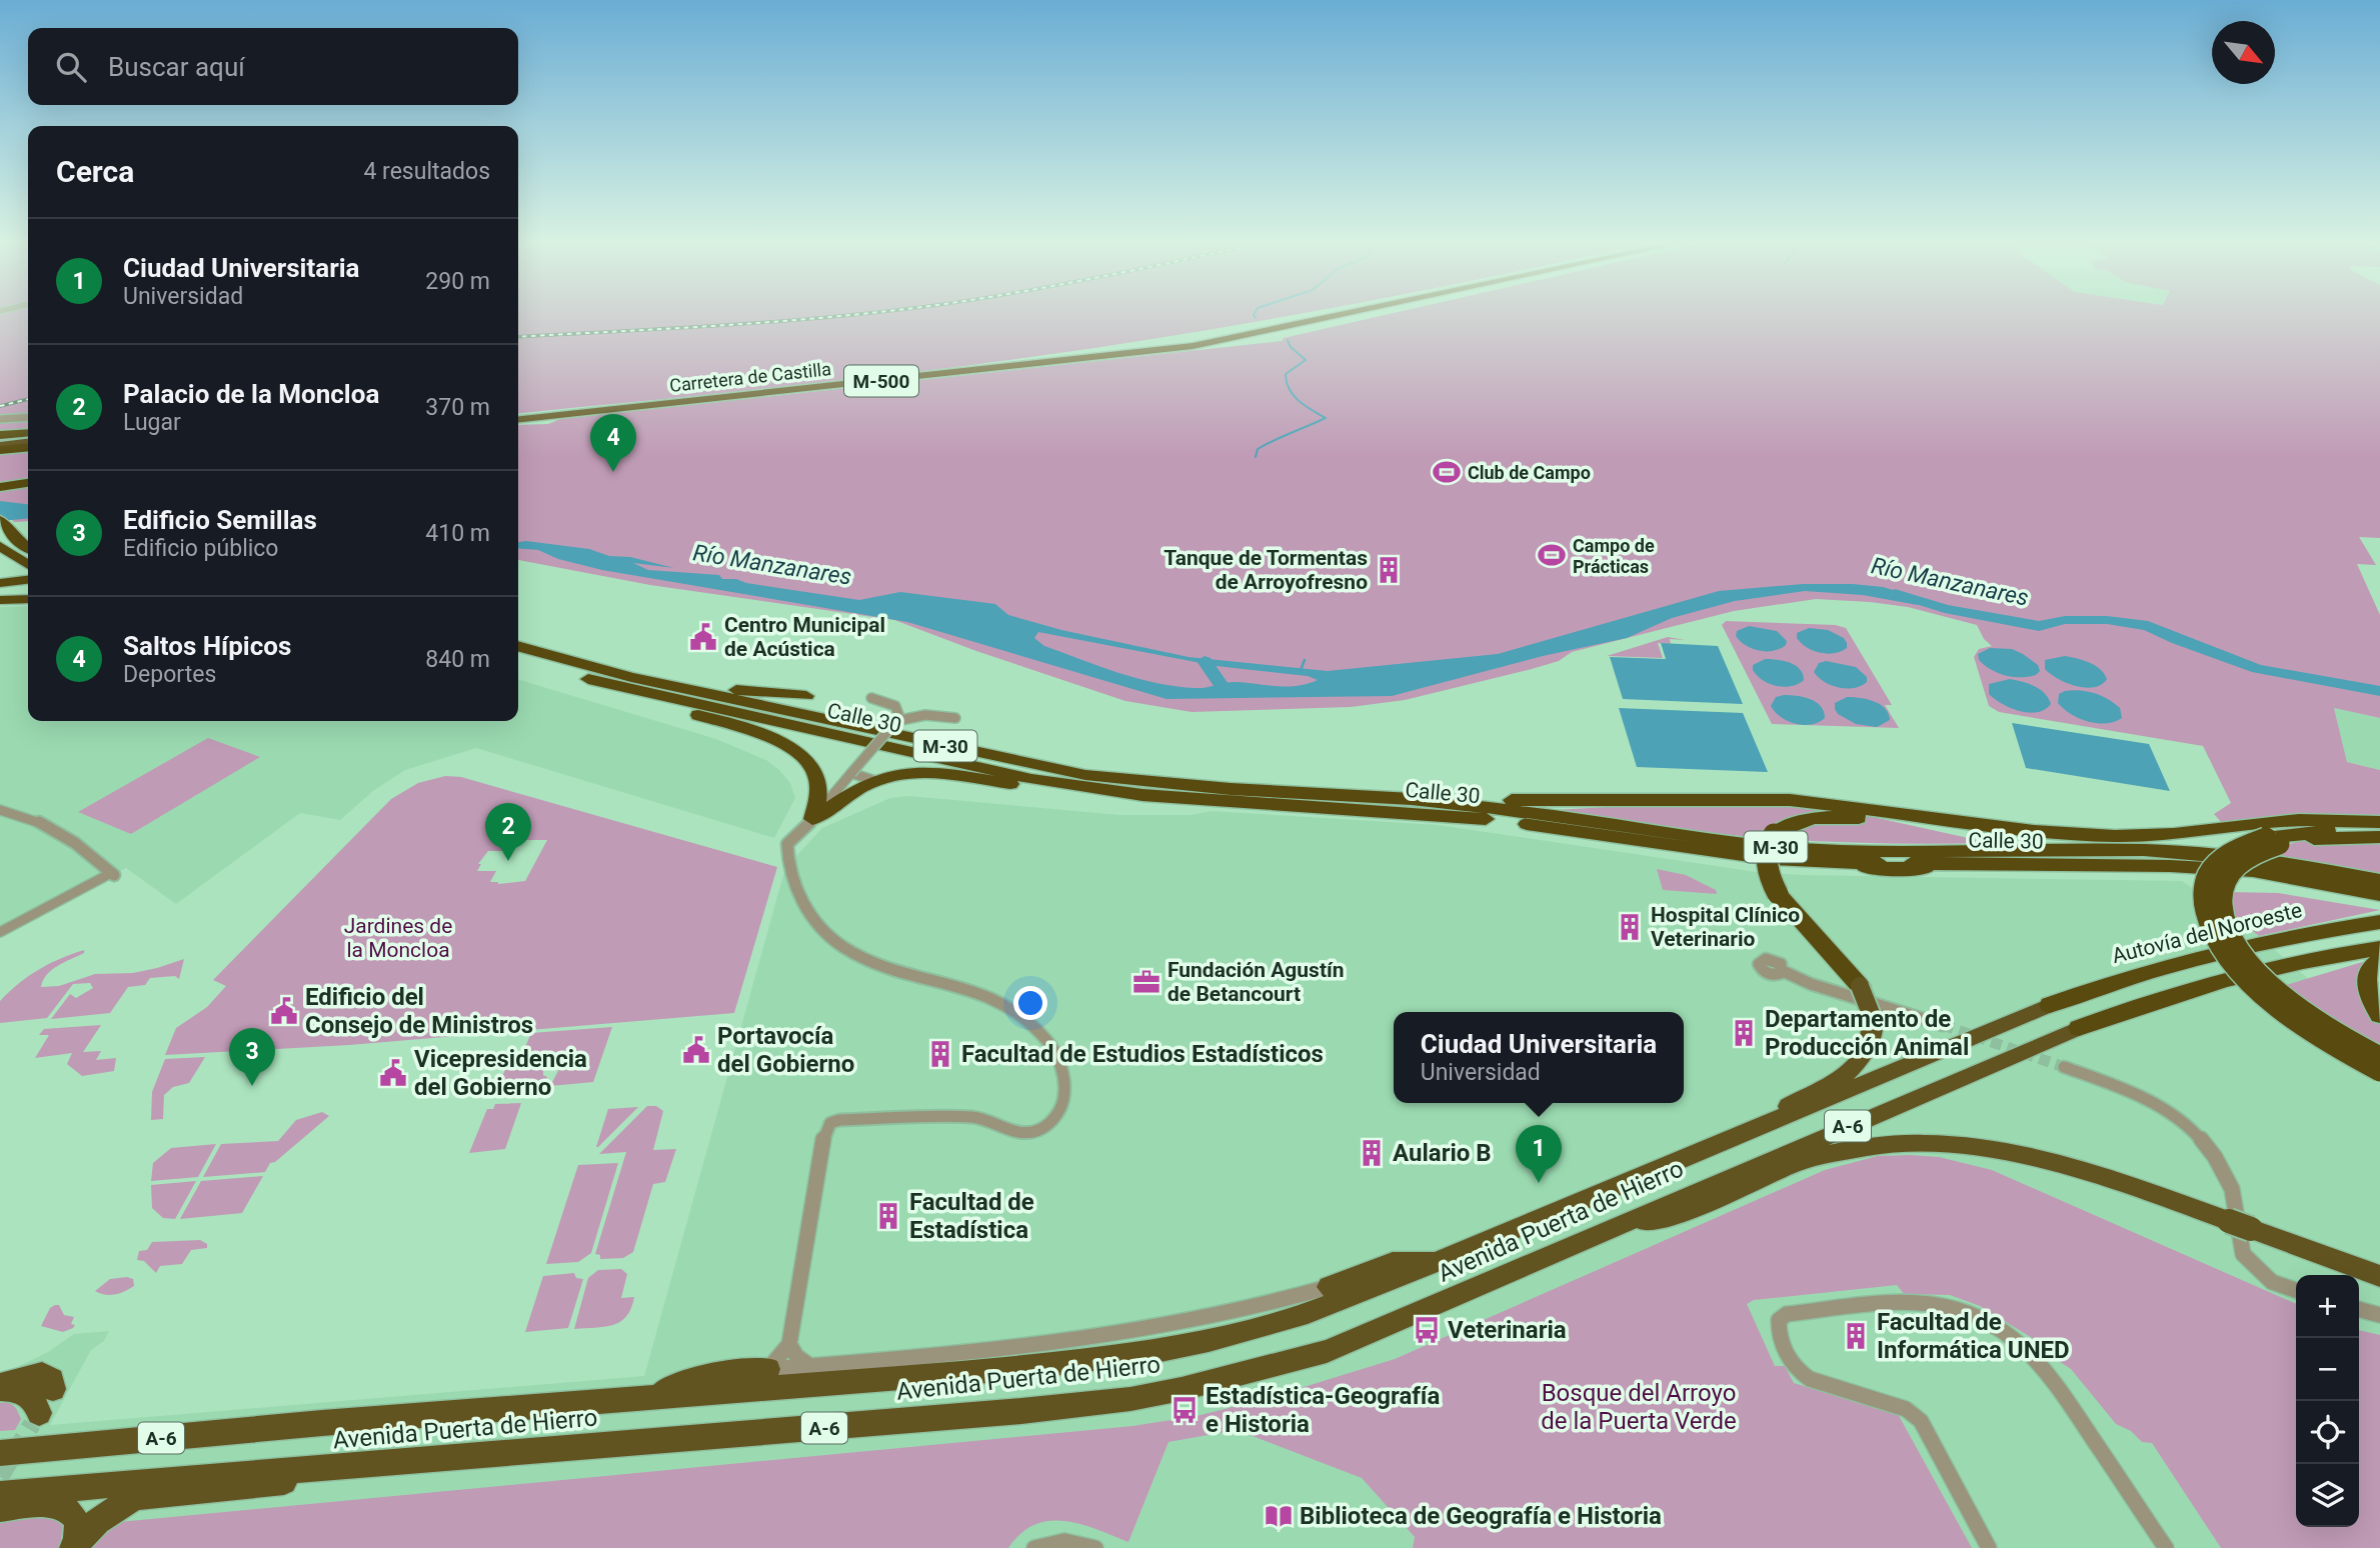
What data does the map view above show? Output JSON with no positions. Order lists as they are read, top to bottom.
{
  "streets": {
    "highway": [
      "Carretera de Castilla",
      "M-500",
      "Calle 30",
      "M-30",
      "Autovía del Noroeste",
      "A-6",
      "Avenida Puerta de Hierro"
    ]
  },
  "crossings": [
    ["Autovía del Noroeste", "Avenida Puerta de Hierro"],
    ["A-6", "Avenida Puerta de Hierro"]
  ],
  "water": ["Río Manzanares"],
  "parks": ["Jardines de la Moncloa", "Bosque del Arroyo de la Puerta Verde"],
  "places": {
    "sports": ["Club de Campo", "Campo de Prácticas"],
    "building": [
      "Tanque de Tormentas de Arroyofresno",
      "Hospital Clínico Veterinario",
      "Departamento de Producción Animal",
      "Facultad de Estudios Estadísticos",
      "Aulario B",
      "Facultad de Estadística",
      "Facultad de Informática UNED"
    ],
    "public building": [
      "Centro Municipal de Acústica",
      "Edificio del Consejo de Ministros",
      "Portavocía del Gobierno",
      "Vicepresidencia del Gobierno"
    ],
    "office": ["Fundación Agustín de Betancourt"],
    "bus stop": ["Veterinaria", "Estadística-Geografía e Historia"],
    "library": ["Biblioteca de Geografía e Historia"]
  },
  "north": "bottom right",
  "page": {
    "search": "Buscar aquí",
    "heading": ["Cerca", "4 resultados"],
    "list": [
      {
        "mark": "1",
        "name": "Ciudad Universitaria",
        "note": "Universidad",
        "value": "290 m"
      },
      {
        "mark": "2",
        "name": "Palacio de la Moncloa",
        "note": "Lugar",
        "value": "370 m"
      },
      {
        "mark": "3",
        "name": "Edificio Semillas",
        "note": "Edificio público",
        "value": "410 m"
      },
      {
        "mark": "4",
        "name": "Saltos Hípicos",
        "note": "Deportes",
        "value": "840 m"
      }
    ],
    "pins": [
      "4",
      "2",
      "3",
      "1"
    ],
    "popup": ["Ciudad Universitaria", "Universidad"],
    "map_buttons": ["+", "−"]
  }
}
